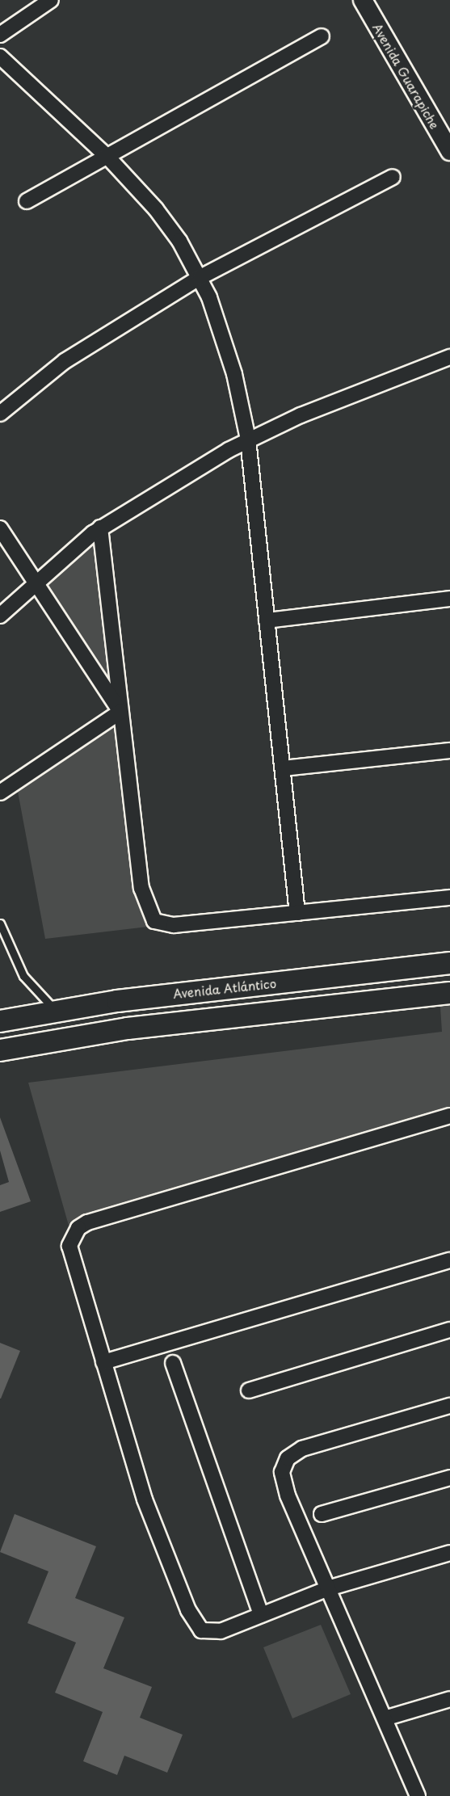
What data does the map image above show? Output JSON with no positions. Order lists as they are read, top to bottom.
{
  "streets": {
    "main road": ["Avenida Atlántico"],
    "street": ["Avenida Guarapiche"]
  }
}
